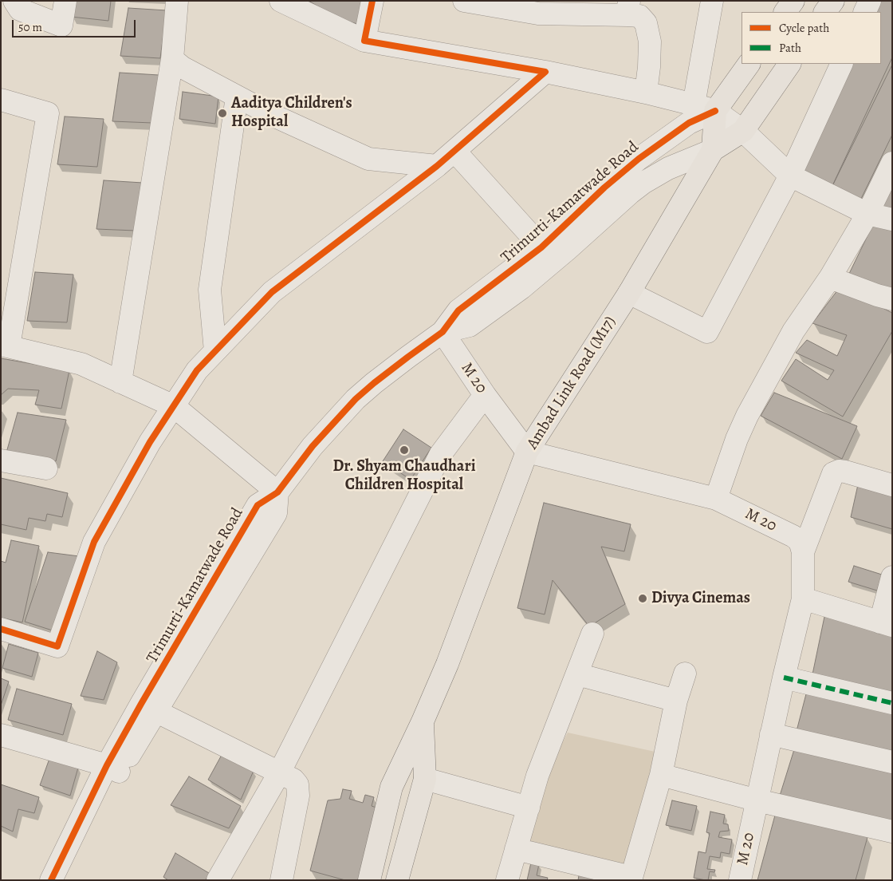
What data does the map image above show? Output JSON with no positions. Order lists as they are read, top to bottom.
{
  "streets": {
    "main road": ["Ambad Link Road (M17)"],
    "street": ["Trimurti-Kamatwade Road", "M 20"]
  },
  "crossings": [
    ["Trimurti-Kamatwade Road", "M 20"],
    ["Trimurti-Kamatwade Road", "Ambad Link Road (M17)"],
    ["M 20", "Ambad Link Road (M17)"]
  ],
  "places": ["Aaditya Children's Hospital", "Dr. Shyam Chaudhari Children Hospital", "Divya Cinemas"],
  "legend": ["Cycle path", "Path"],
  "scale_bar": "50 m"
}
